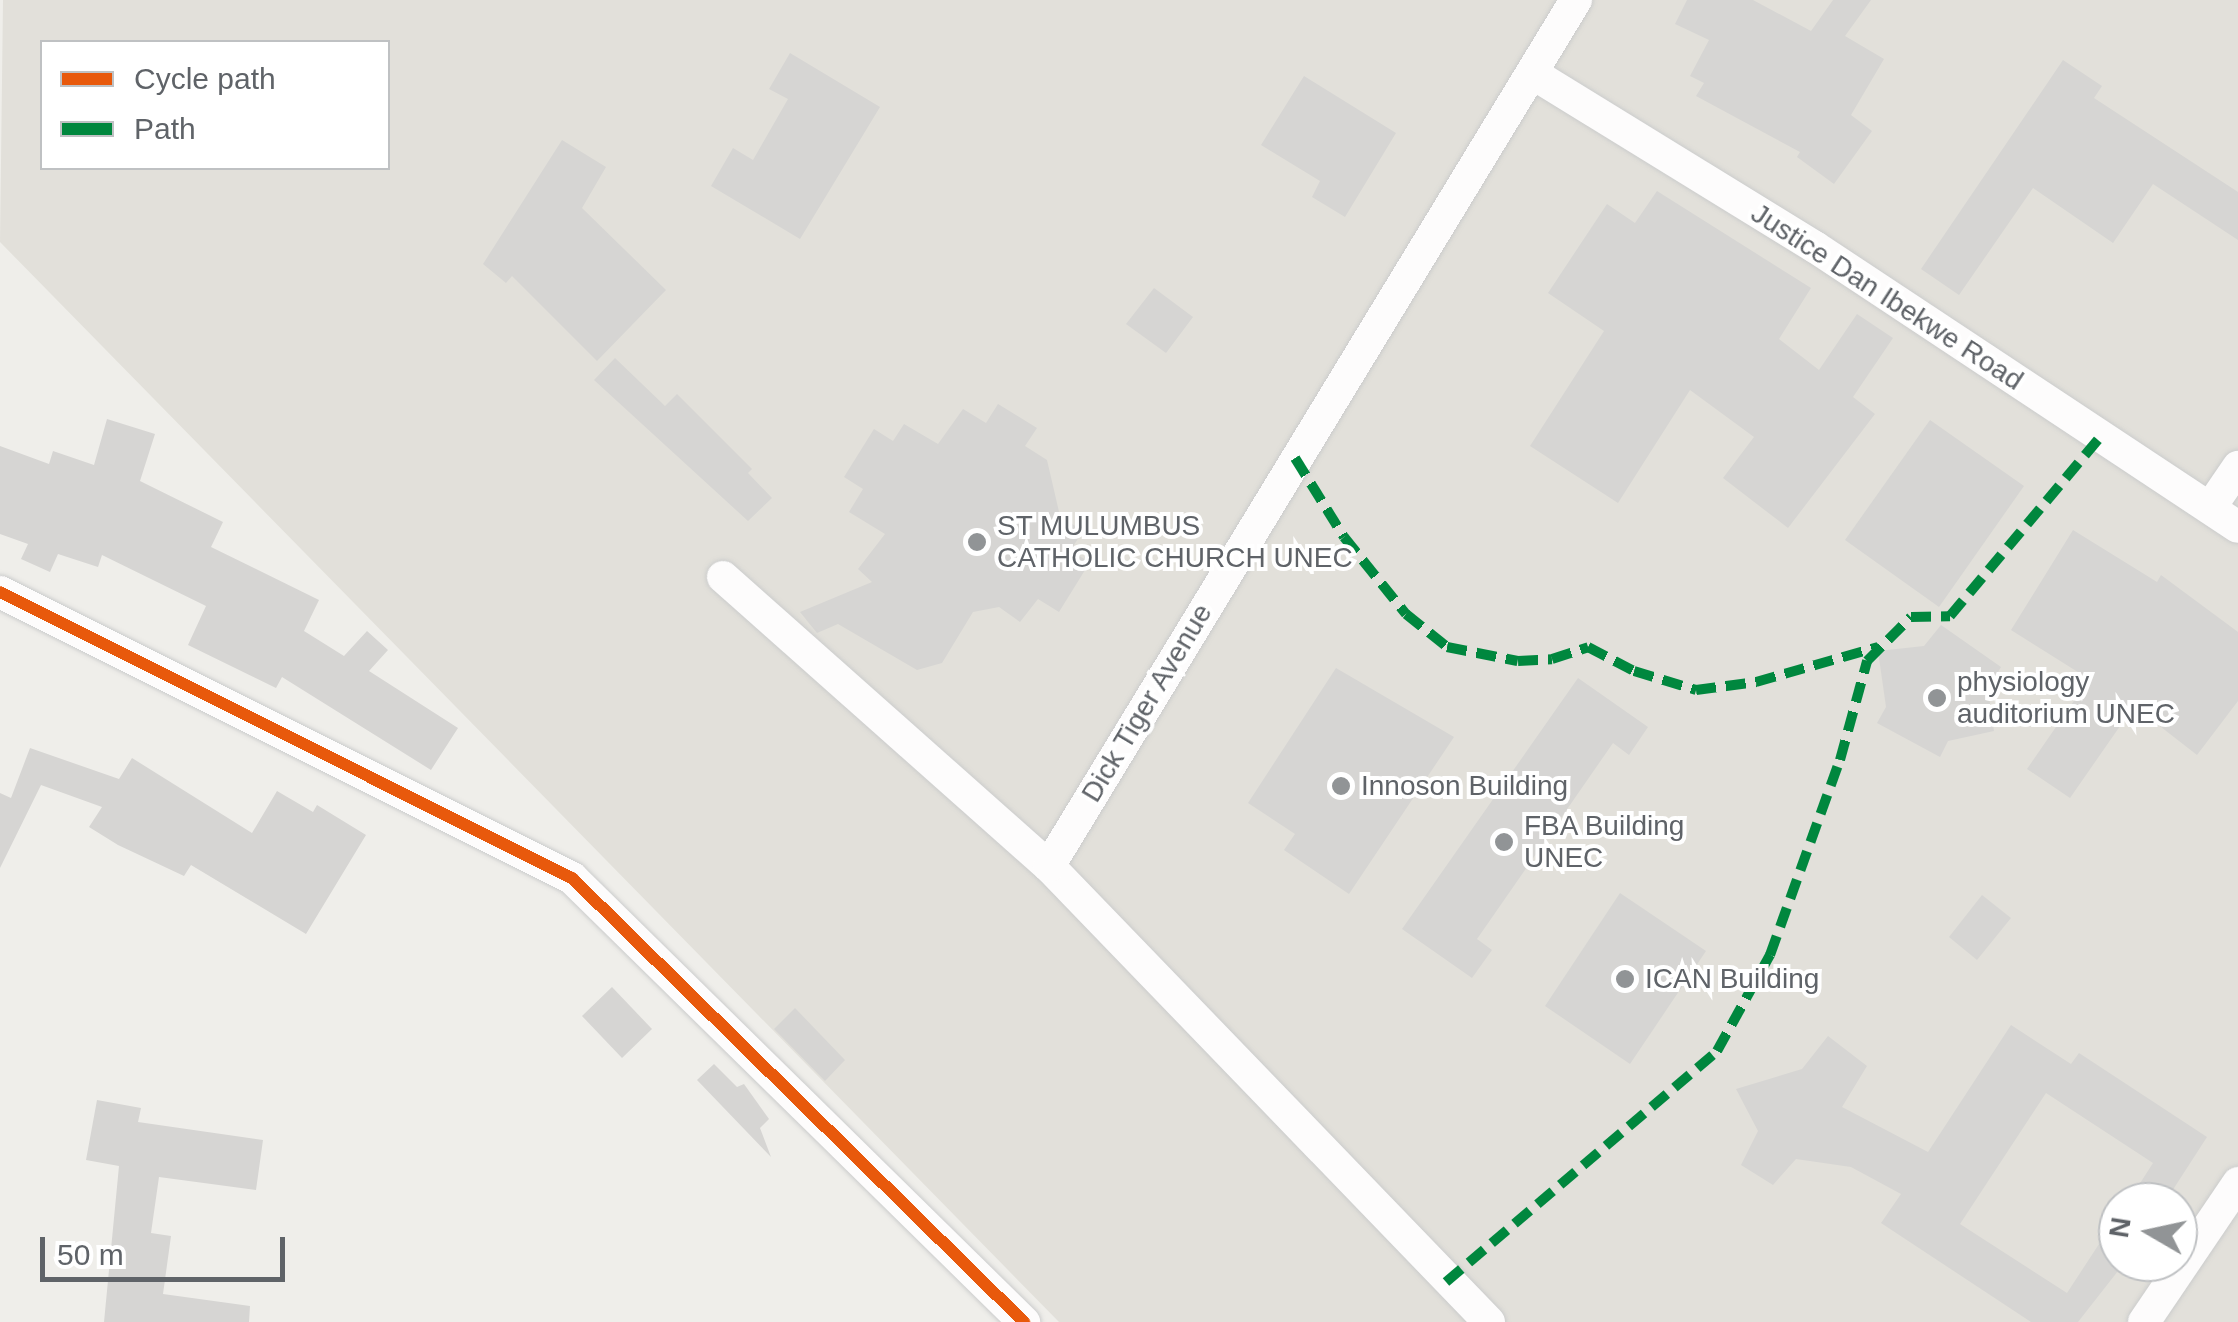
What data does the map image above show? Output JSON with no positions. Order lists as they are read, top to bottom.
{
  "streets": {
    "street": ["Justice Dan Ibekwe Road", "Dick Tiger Avenue"]
  },
  "crossings": [
    ["Justice Dan Ibekwe Road", "Dick Tiger Avenue"]
  ],
  "places": [
    "ST MULUMBUS CATHOLIC CHURCH UNEC",
    "physiology auditorium UNEC",
    "Innoson Building",
    "FBA Building UNEC",
    "ICAN Building"
  ],
  "legend": ["Cycle path", "Path"],
  "scale_bar": "50 m",
  "north": "left"
}
